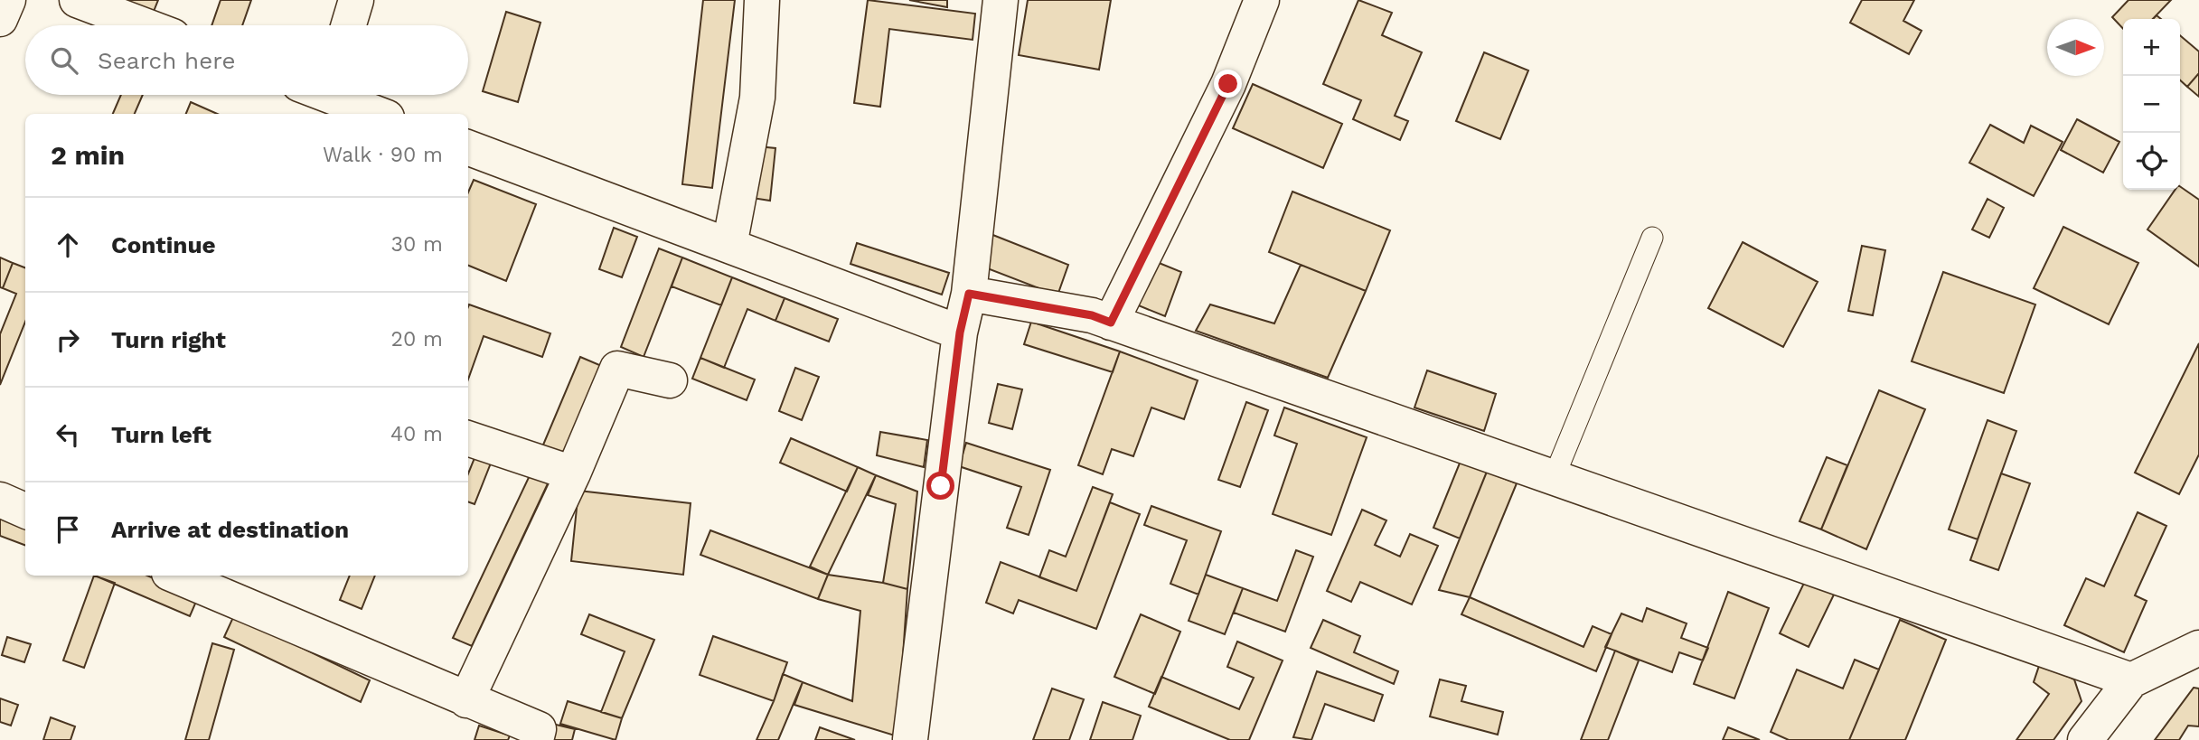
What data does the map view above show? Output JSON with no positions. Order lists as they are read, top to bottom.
{
  "north": "right",
  "page": {
    "map_buttons": ["+", "−"],
    "search": "Search here",
    "heading": ["2 min", "Walk · 90 m"],
    "list": [
      ["Continue", "30 m"],
      ["Turn right", "20 m"],
      ["Turn left", "40 m"],
      "Arrive at destination"
    ]
  }
}
